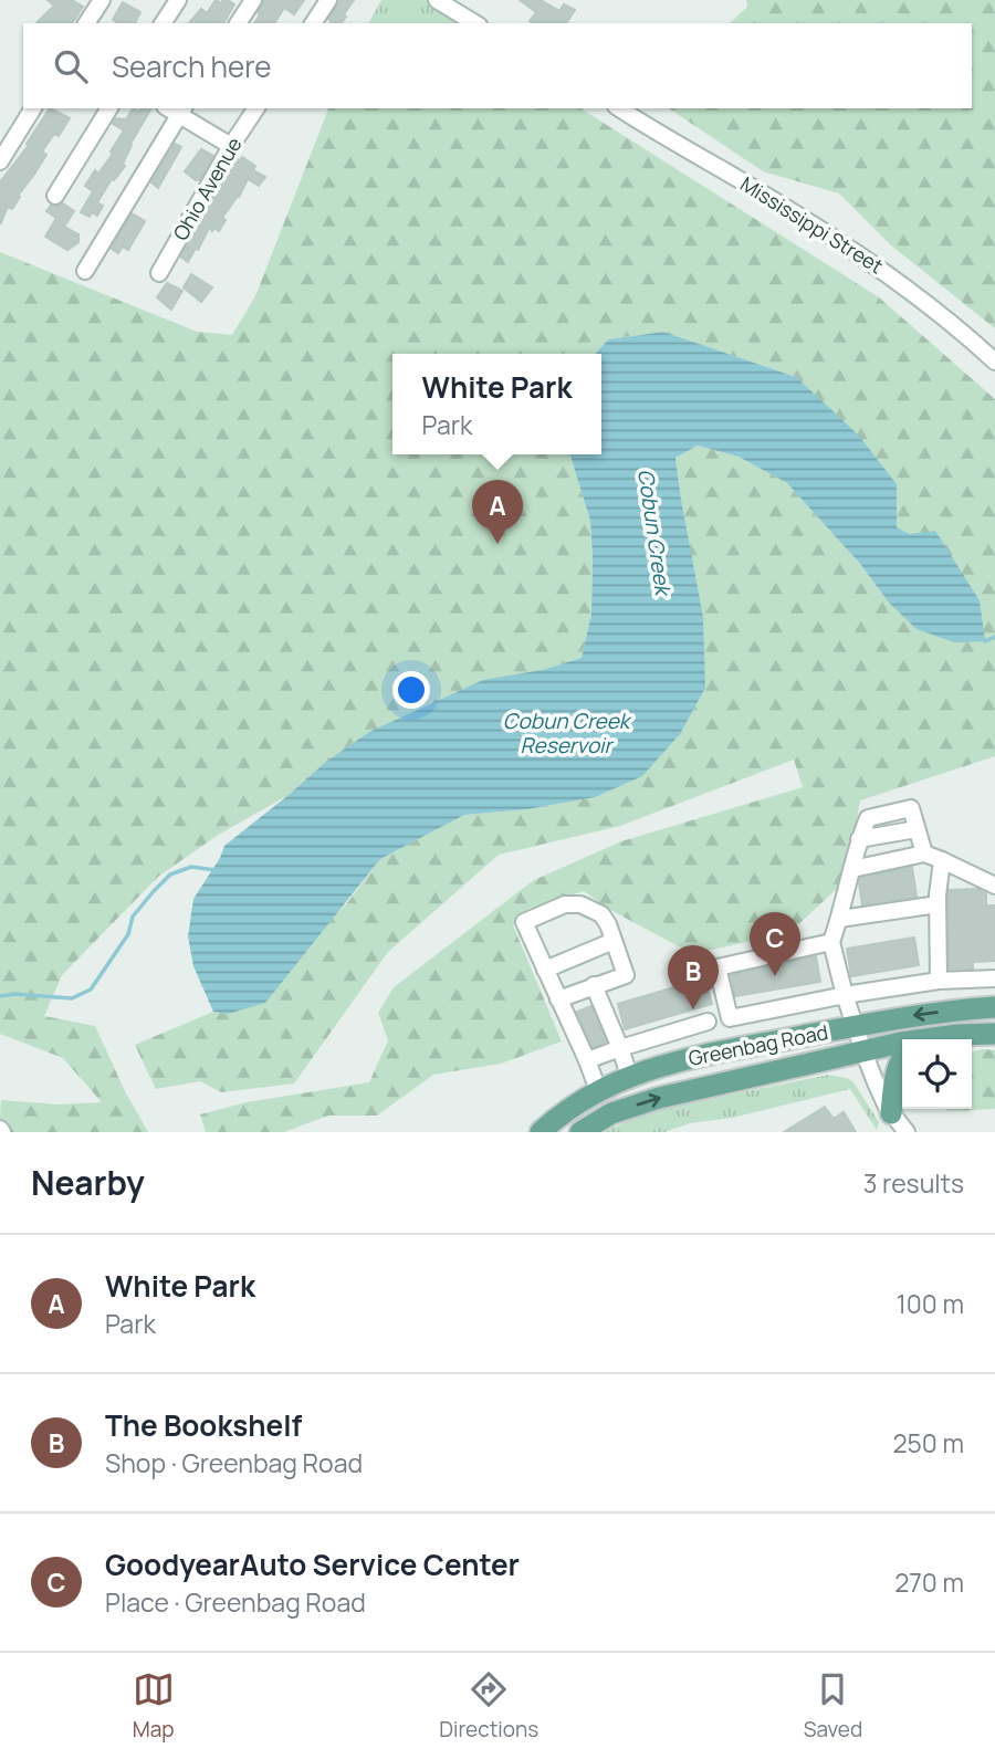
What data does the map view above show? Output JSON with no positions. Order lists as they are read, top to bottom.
{
  "streets": {
    "main road": ["Greenbag Road"],
    "street": ["Ohio Avenue", "Mississippi Street"]
  },
  "water": ["Cobun Creek", "Cobun Creek Reservoir"],
  "page": {
    "search": "Search here",
    "popup": ["White Park", "Park"],
    "pins": ["A", "C", "B"],
    "heading": ["Nearby", "3 results"],
    "list": [
      {
        "mark": "A",
        "name": "White Park",
        "note": "Park",
        "value": "100 m"
      },
      {
        "mark": "B",
        "name": "The Bookshelf",
        "note": "Shop · Greenbag Road",
        "value": "250 m"
      },
      {
        "mark": "C",
        "name": "GoodyearAuto Service Center",
        "note": "Place · Greenbag Road",
        "value": "270 m"
      }
    ],
    "nav": ["Map", "Directions", "Saved"]
  }
}
